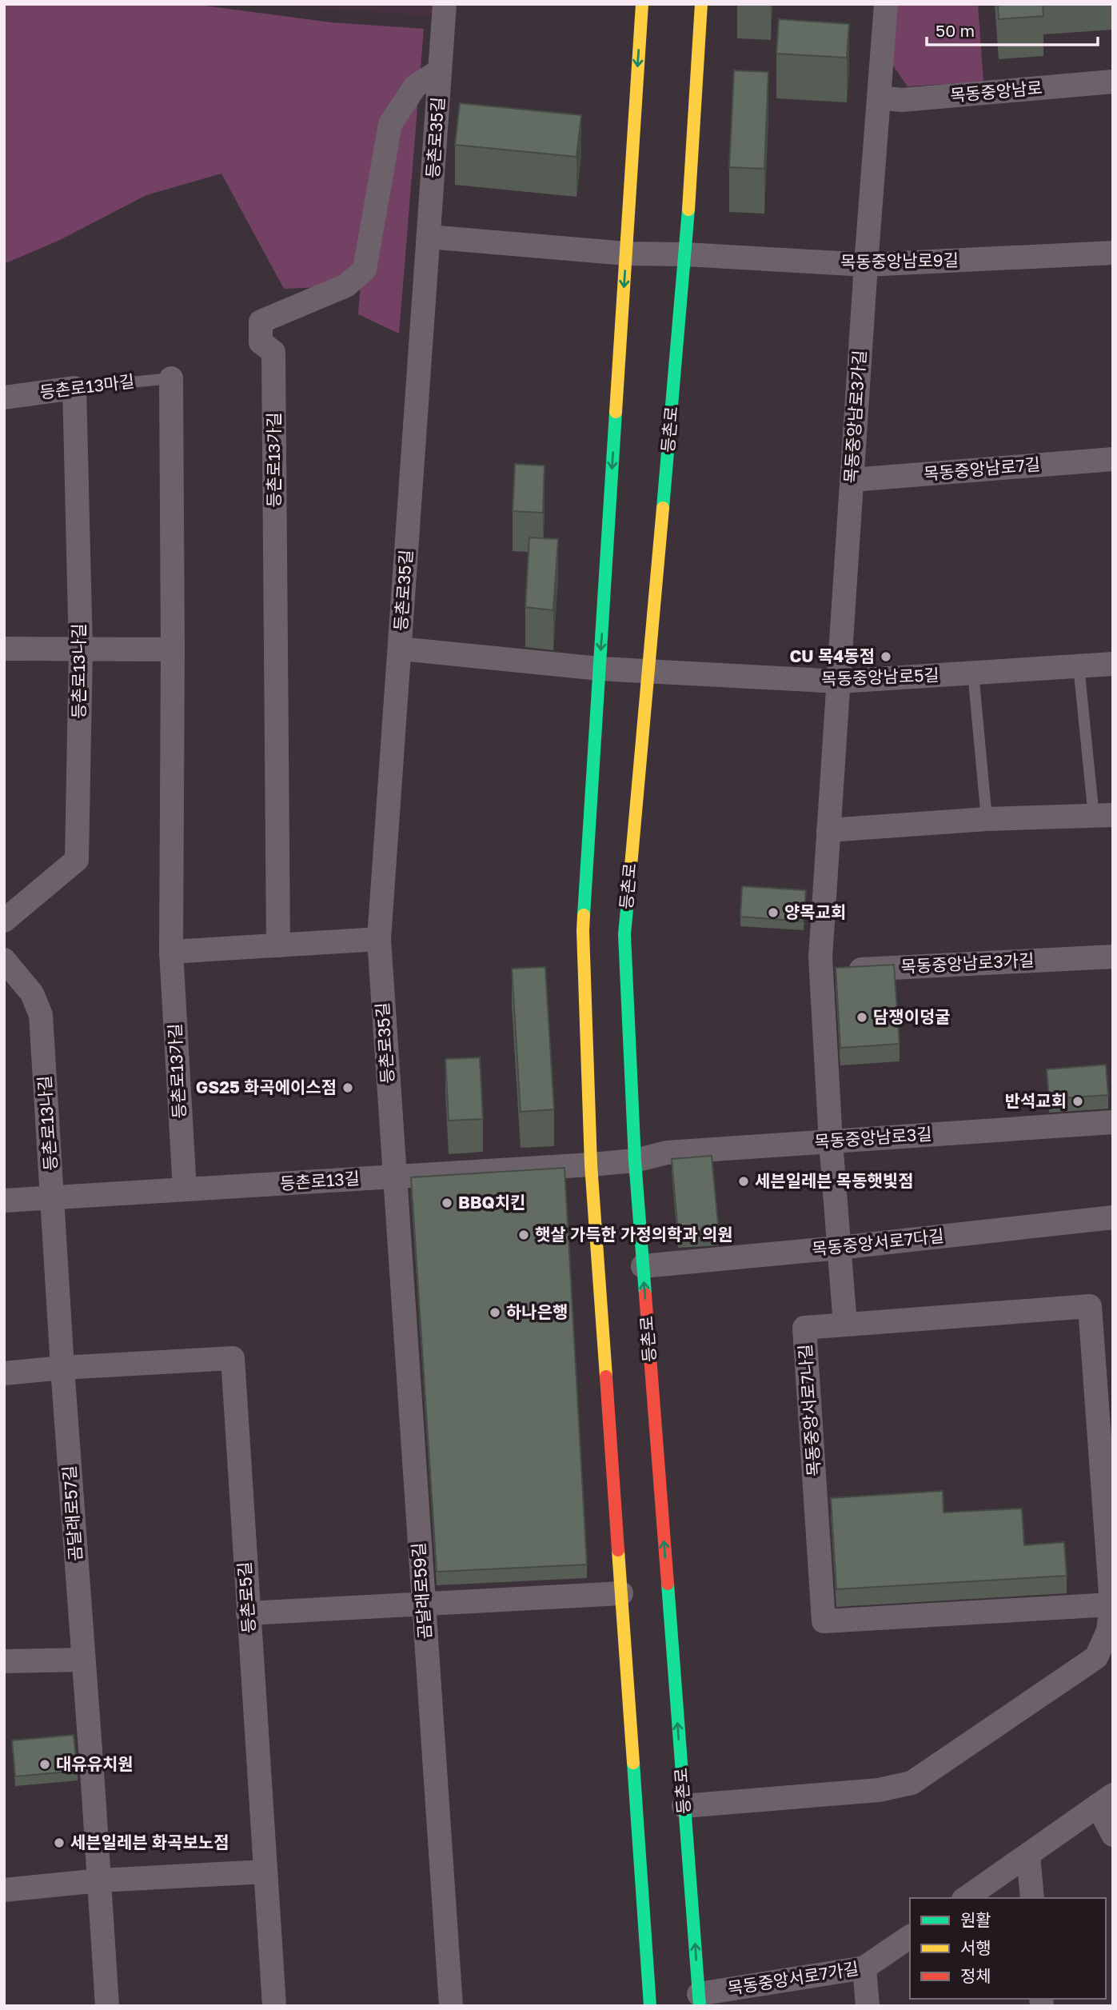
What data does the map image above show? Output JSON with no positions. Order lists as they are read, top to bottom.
{
  "streets": {
    "main road": ["등촌로"],
    "street": [
      "목동중앙남로",
      "등촌로35길",
      "목동중앙남로9길",
      "등촌로13마길",
      "목동중앙남로3가길",
      "등촌로13가길",
      "목동중앙남로7길",
      "등촌로13나길",
      "목동중앙남로5길",
      "목동중앙남로3길",
      "등촌로13길",
      "목동중앙서로7다길",
      "목동중앙서로7나길",
      "곰달래로57길",
      "곰달래로59길",
      "등촌로5길",
      "목동중앙서로7가길"
    ]
  },
  "crossings": [
    ["목동중앙남로", "목동중앙남로3가길"],
    ["등촌로35길", "등촌로13가길"],
    ["등촌로35길", "등촌로13길"],
    ["등촌로35길", "곰달래로59길"],
    ["목동중앙남로9길", "목동중앙남로3가길"],
    ["목동중앙남로9길", "등촌로"],
    ["등촌로13마길", "등촌로13가길"],
    ["등촌로13마길", "등촌로13나길"],
    ["목동중앙남로3가길", "목동중앙남로7길"],
    ["목동중앙남로3가길", "목동중앙남로5길"],
    ["목동중앙남로3가길", "목동중앙남로3길"],
    ["목동중앙남로3가길", "목동중앙서로7다길"],
    ["목동중앙남로3가길", "목동중앙서로7나길"],
    ["등촌로", "목동중앙남로5길"],
    ["등촌로", "목동중앙남로3길"],
    ["등촌로", "등촌로13길"],
    ["등촌로", "목동중앙서로7다길"],
    ["등촌로", "목동중앙서로7나길"],
    ["등촌로", "목동중앙서로7가길"],
    ["등촌로13가길", "등촌로13길"],
    ["등촌로13나길", "등촌로13길"],
    ["등촌로13나길", "곰달래로57길"],
    ["목동중앙남로3길", "등촌로13길"],
    ["등촌로13길", "곰달래로57길"],
    ["등촌로13길", "곰달래로59길"],
    ["곰달래로57길", "등촌로5길"]
  ],
  "places": [
    "CU 목4동점",
    "양목교회",
    "담쟁이덩굴",
    "GS25 화곡에이스점",
    "반석교회",
    "세븐일레븐 목동햇빛점",
    "BBQ치킨",
    "햇살 가득한 가정의학과 의원",
    "하나은행",
    "대유유치원",
    "세븐일레븐 화곡보노점"
  ],
  "legend": ["원활", "서행", "정체"],
  "scale_bar": "50 m"
}
